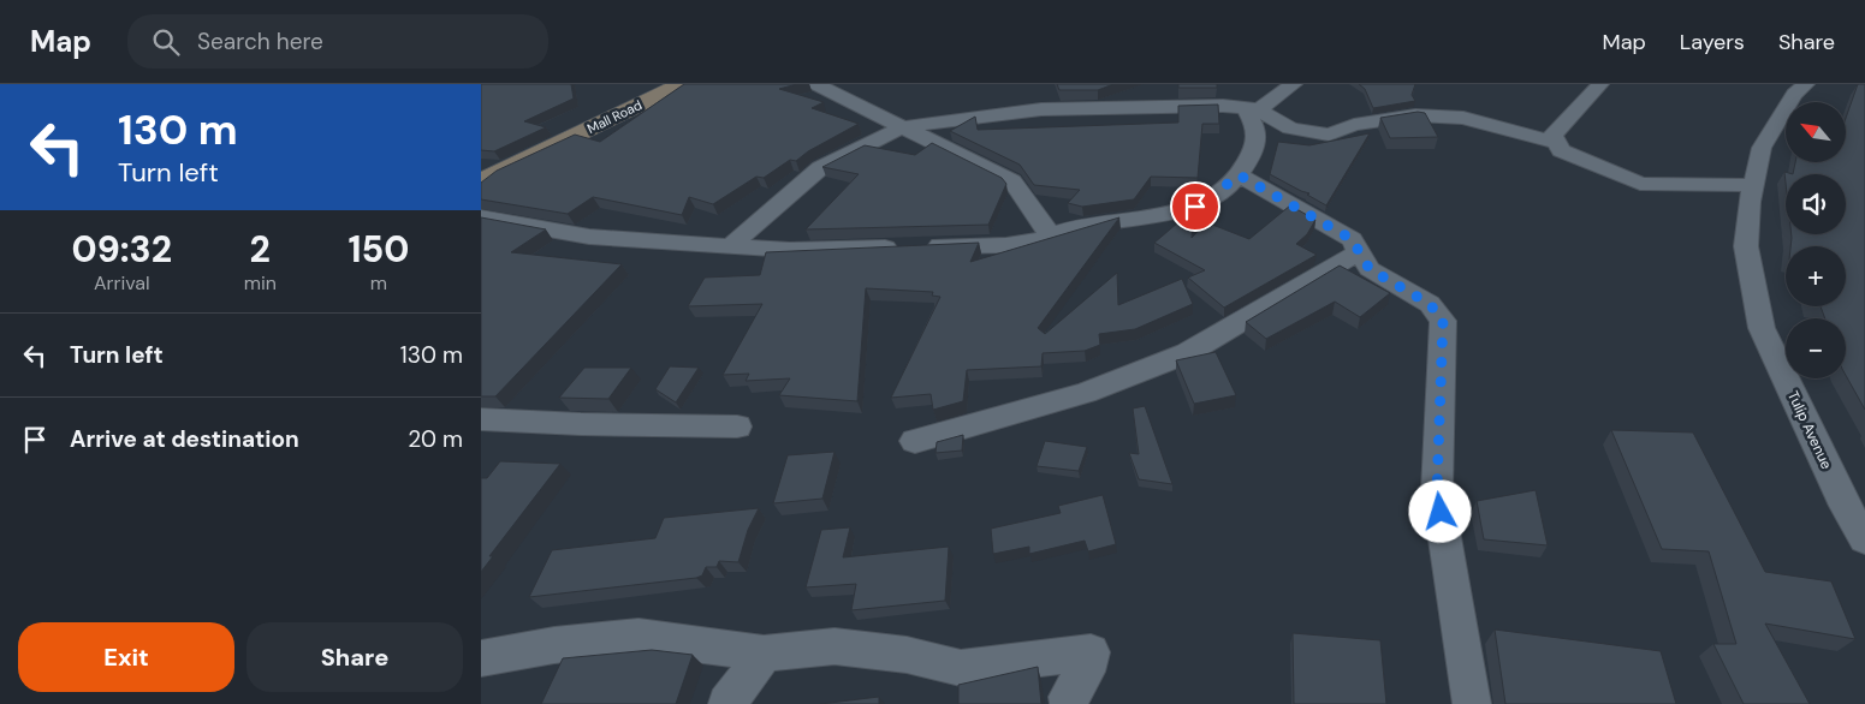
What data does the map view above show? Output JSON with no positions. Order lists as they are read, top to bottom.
{
  "streets": {
    "street": ["Mall Road", "Tulip Avenue"]
  },
  "north": "top left",
  "page": {
    "header": "Map",
    "search": "Search here",
    "nav": ["Map", "Layers", "Share"],
    "turn": ["130 m", "Turn left"],
    "map_buttons": ["+", "−"],
    "eta": [
      "09:32",
      "Arrival",
      "2",
      "min",
      "150",
      "m"
    ],
    "list": [
      {
        "name": "Turn left",
        "value": "130 m"
      },
      {
        "name": "Arrive at destination",
        "value": "20 m"
      }
    ],
    "buttons": ["Exit", "Share"]
  }
}
